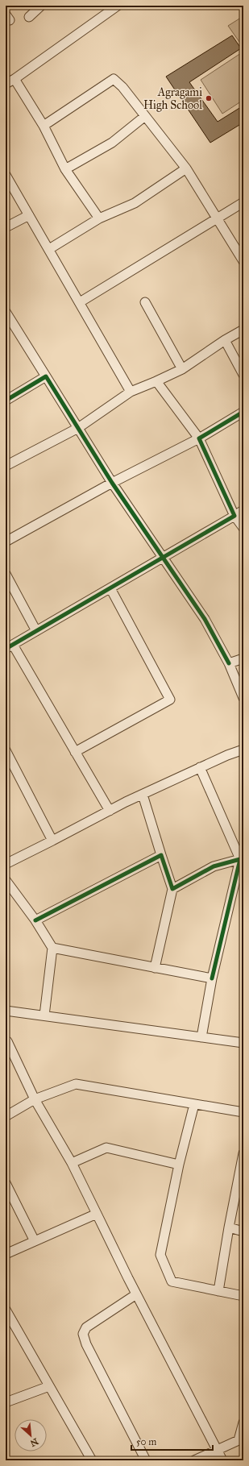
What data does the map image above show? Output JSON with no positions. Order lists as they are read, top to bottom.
{
  "places": ["Agragami High School"],
  "scale_bar": "50 m",
  "north": "bottom right"
}
